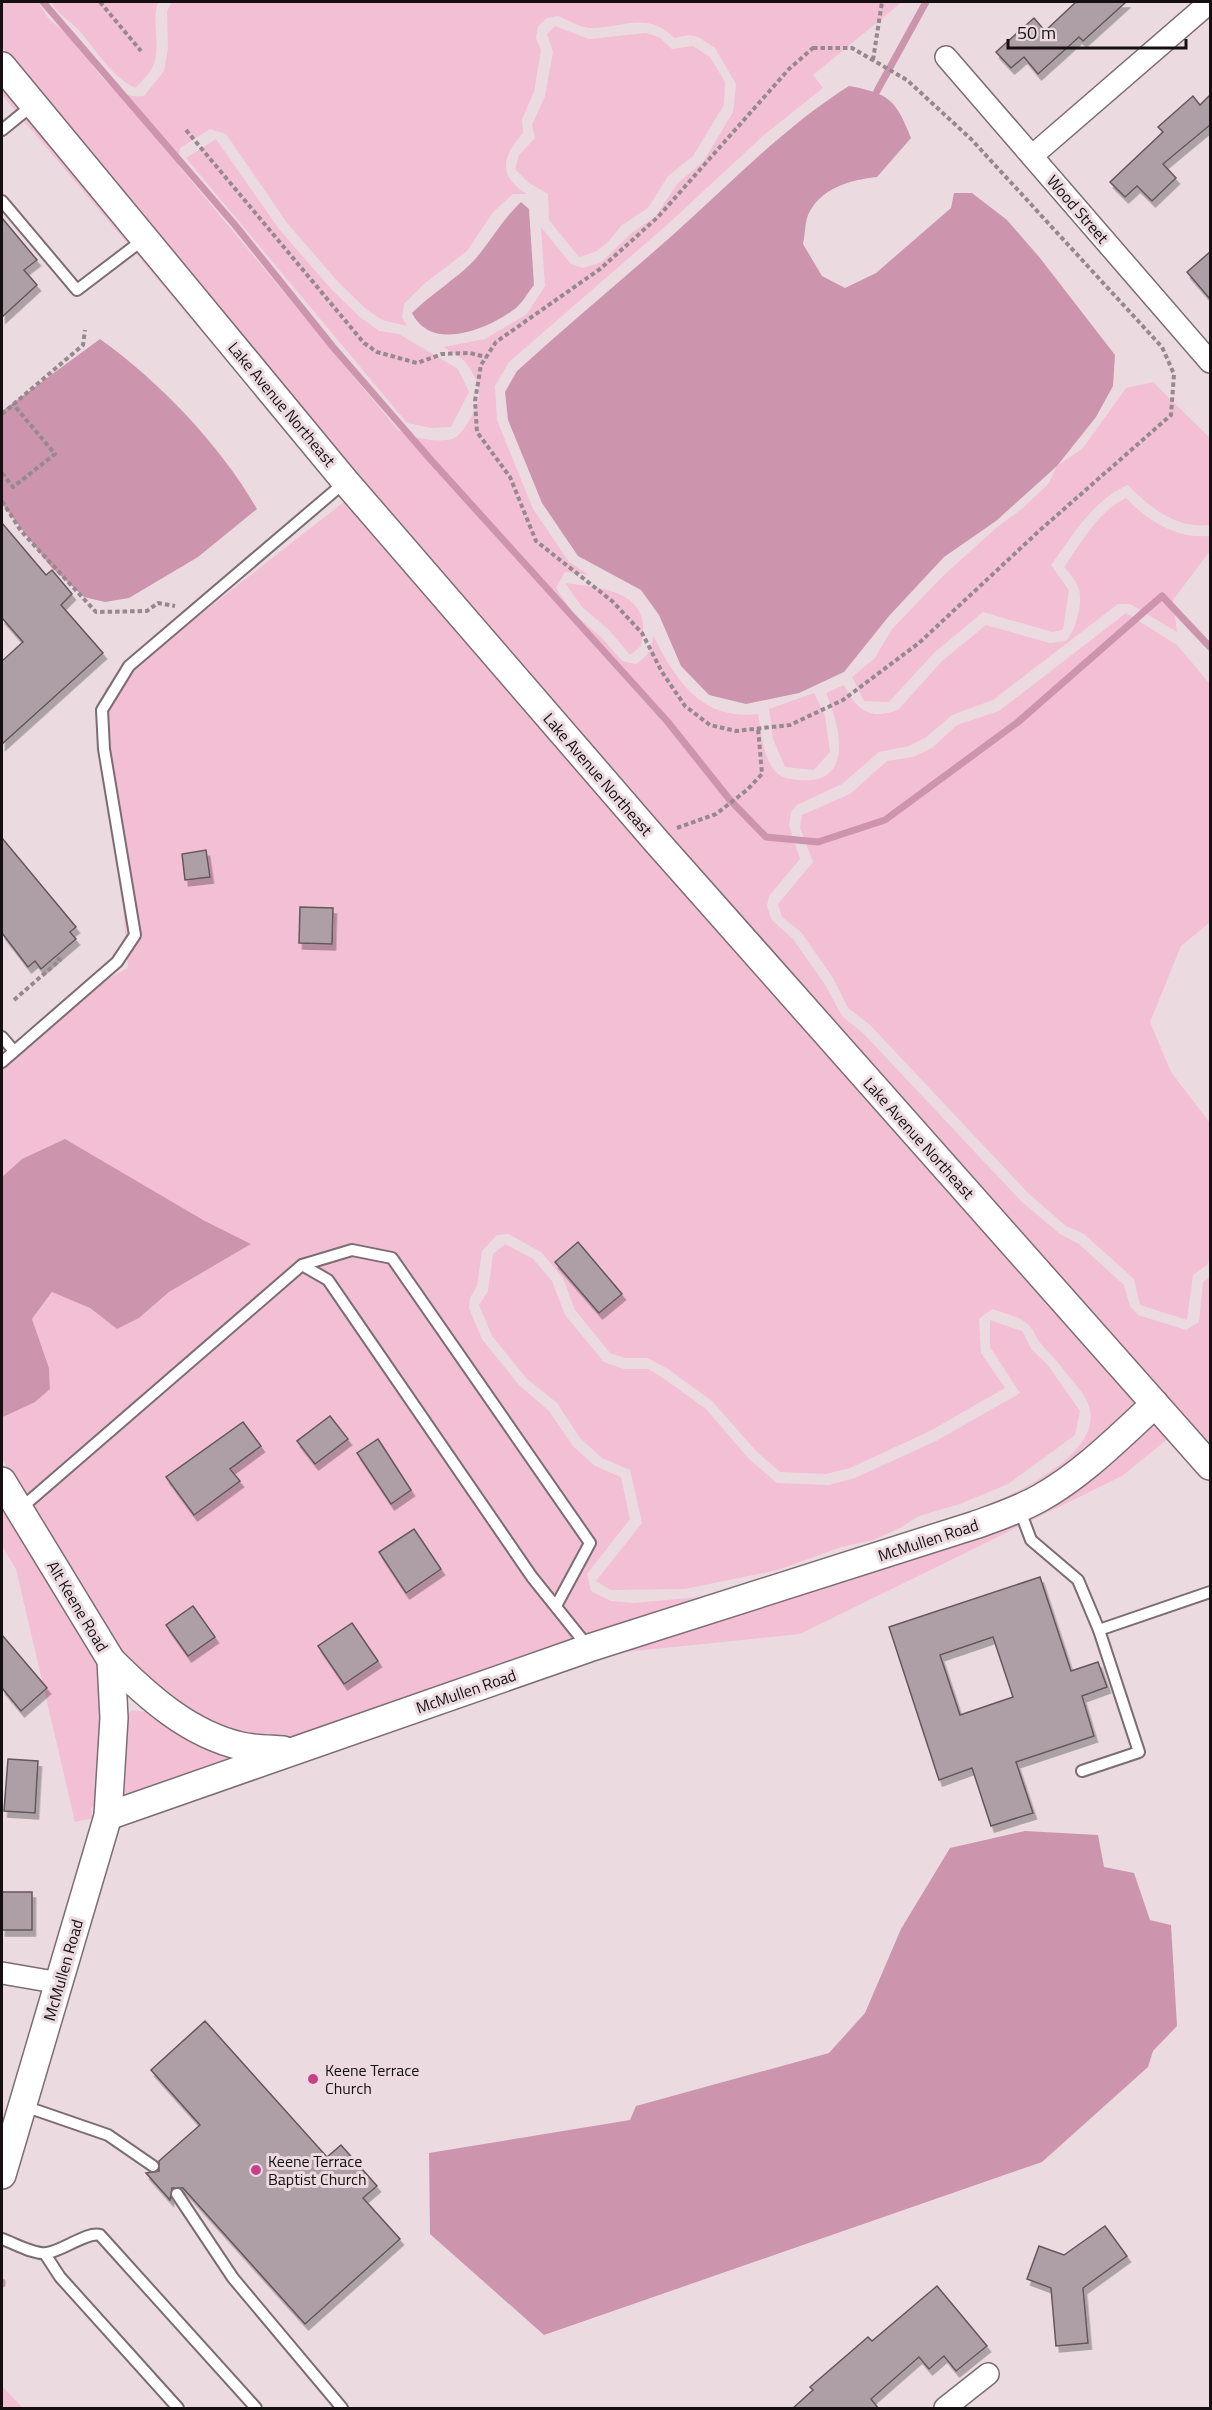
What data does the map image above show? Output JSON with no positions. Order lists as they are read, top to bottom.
{
  "streets": {
    "street": [
      "Wood Street",
      "Lake Avenue Northeast",
      "McMullen Road",
      "Alt Keene Road"
    ]
  },
  "crossings": [
    ["Lake Avenue Northeast", "McMullen Road"],
    ["McMullen Road", "Alt Keene Road"]
  ],
  "places": ["Keene Terrace Church", "Keene Terrace Baptist Church"],
  "scale_bar": "50 m"
}
